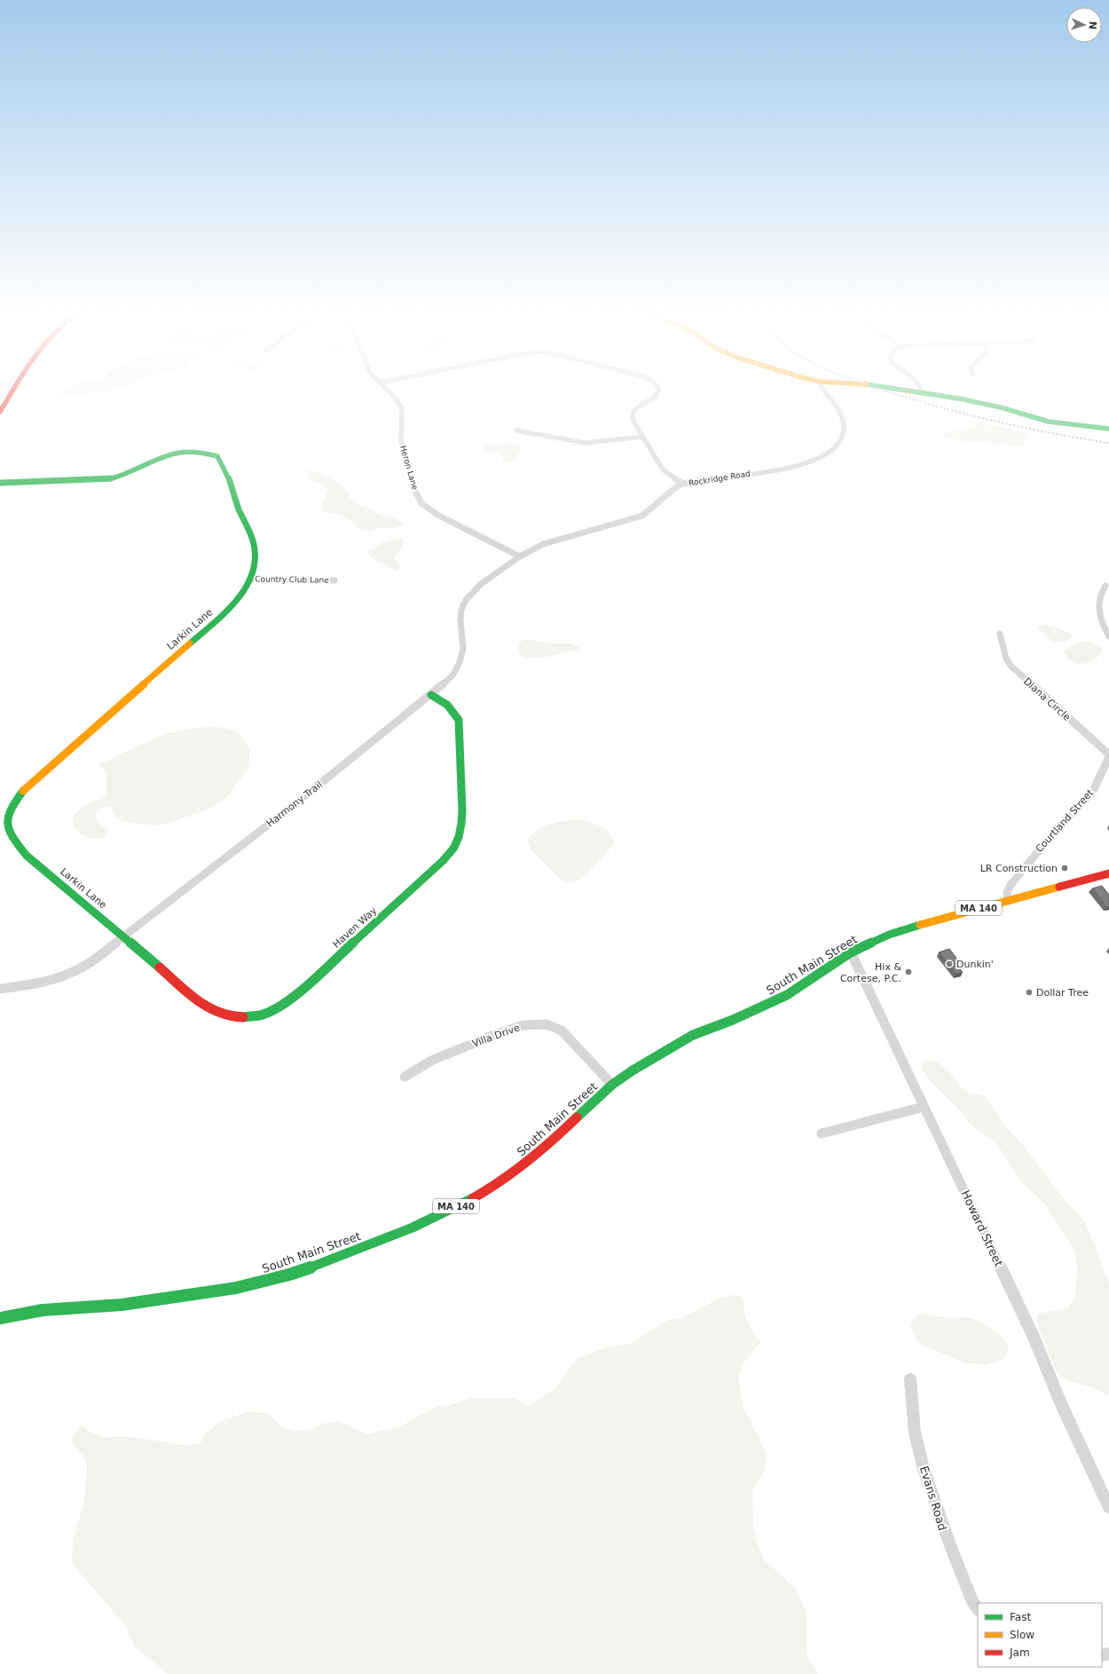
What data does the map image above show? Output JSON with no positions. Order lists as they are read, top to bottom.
{
  "streets": {
    "street": [
      "Heron Lane",
      "Rockridge Road",
      "Country Club Lane",
      "Larkin Lane",
      "Diana Circle",
      "Harmony Trail",
      "Courtland Street",
      "MA 140",
      "Haven Way",
      "South Main Street",
      "Villa Drive",
      "Howard Street",
      "Evans Road"
    ]
  },
  "crossings": [
    ["Heron Lane", "Rockridge Road"],
    ["Heron Lane", "Harmony Trail"],
    ["Rockridge Road", "Harmony Trail"],
    ["Country Club Lane", "Larkin Lane"],
    ["Larkin Lane", "Harmony Trail"],
    ["Larkin Lane", "Haven Way"],
    ["Harmony Trail", "Haven Way"],
    ["Courtland Street", "South Main Street"],
    ["South Main Street", "Villa Drive"],
    ["South Main Street", "Howard Street"]
  ],
  "places": [
    "LR Construction",
    "Dunkin'",
    "Hix & Cortese, P.C.",
    "Dollar Tree"
  ],
  "legend": ["Fast", "Slow", "Jam"],
  "north": "right"
}
